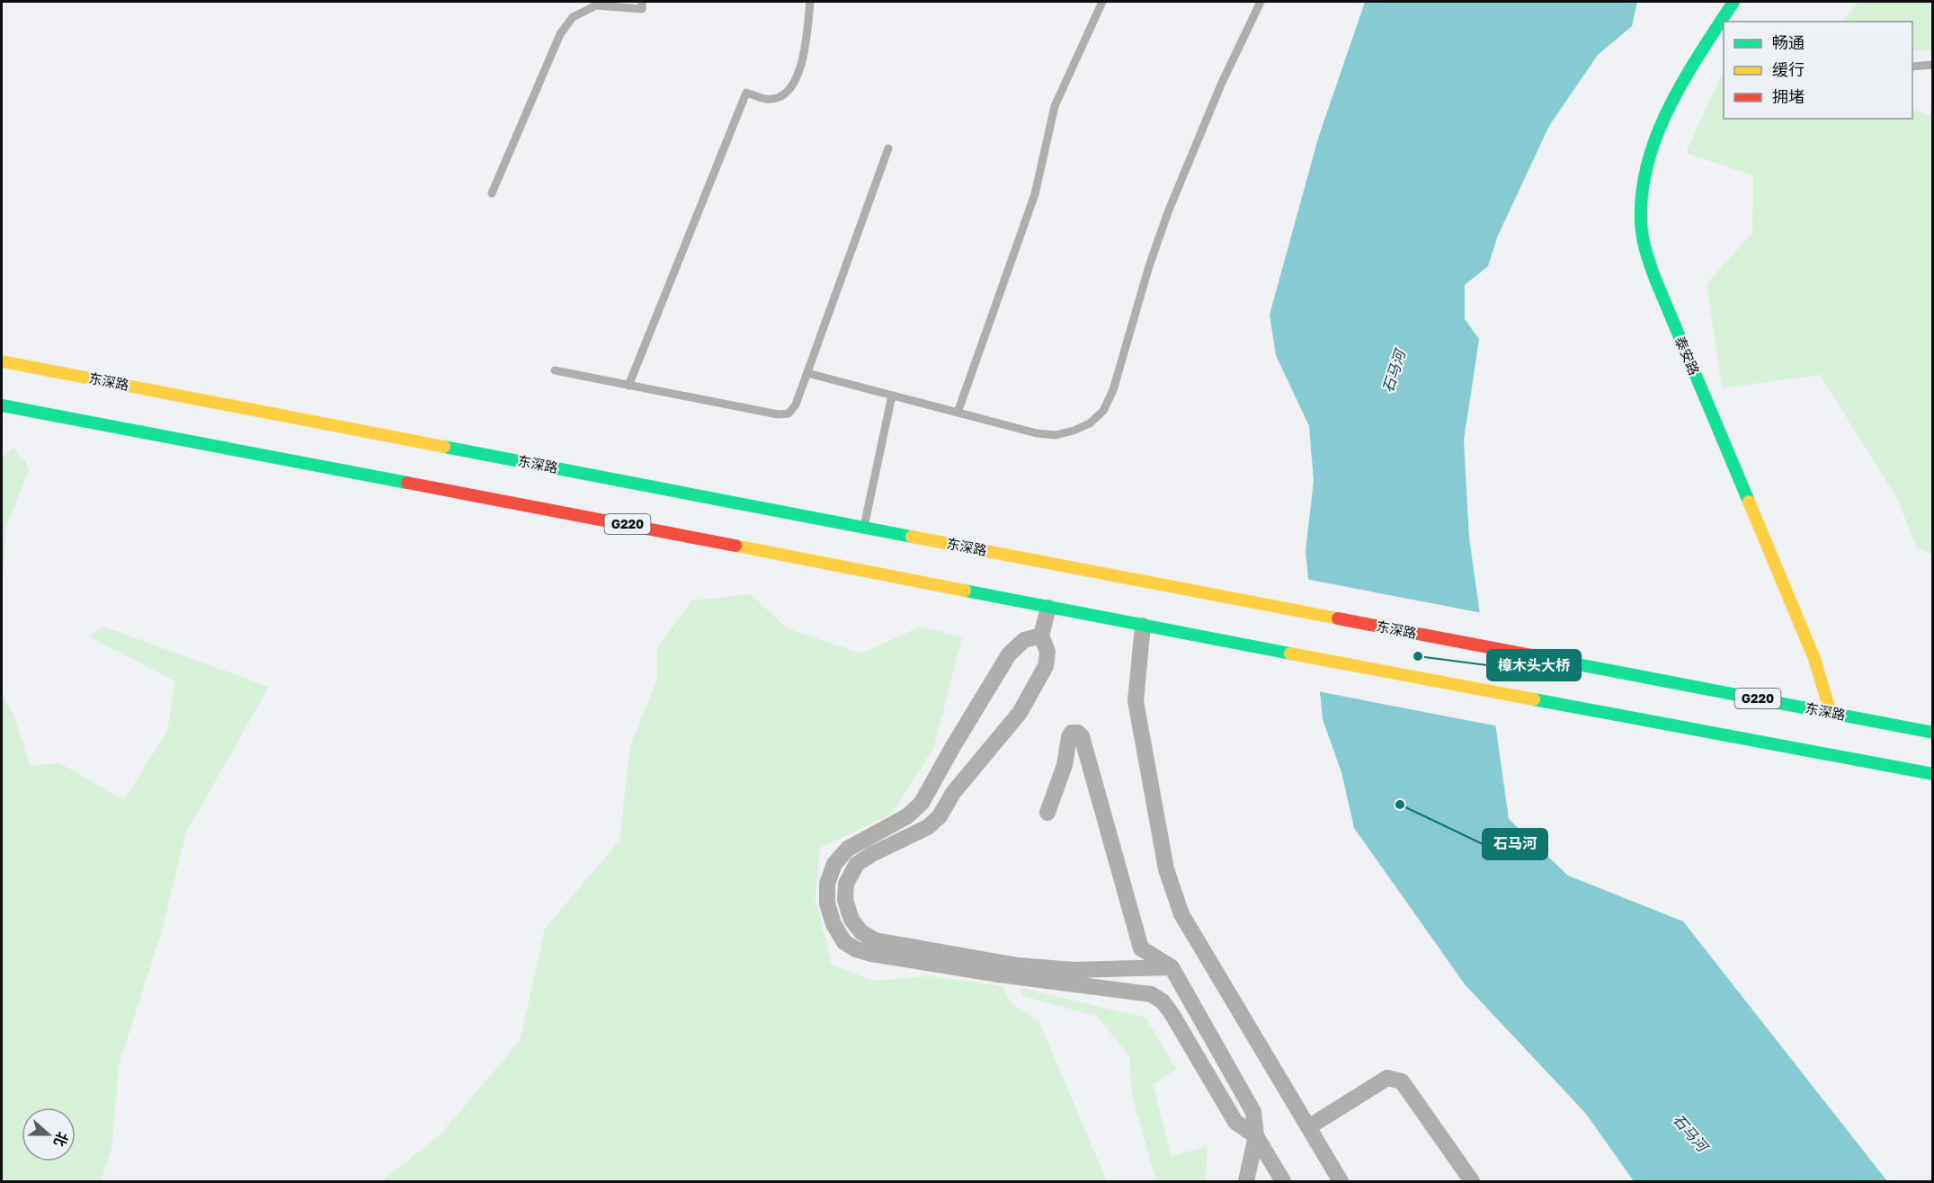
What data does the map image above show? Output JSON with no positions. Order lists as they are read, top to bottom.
{
  "streets": {
    "main road": ["泰安路", "东深路", "G220"]
  },
  "crossings": [
    ["泰安路", "东深路"]
  ],
  "water": ["石马河"],
  "places": ["樟木头大桥", "石马河"],
  "legend": ["畅通", "缓行", "拥堵"],
  "north": "right"
}
